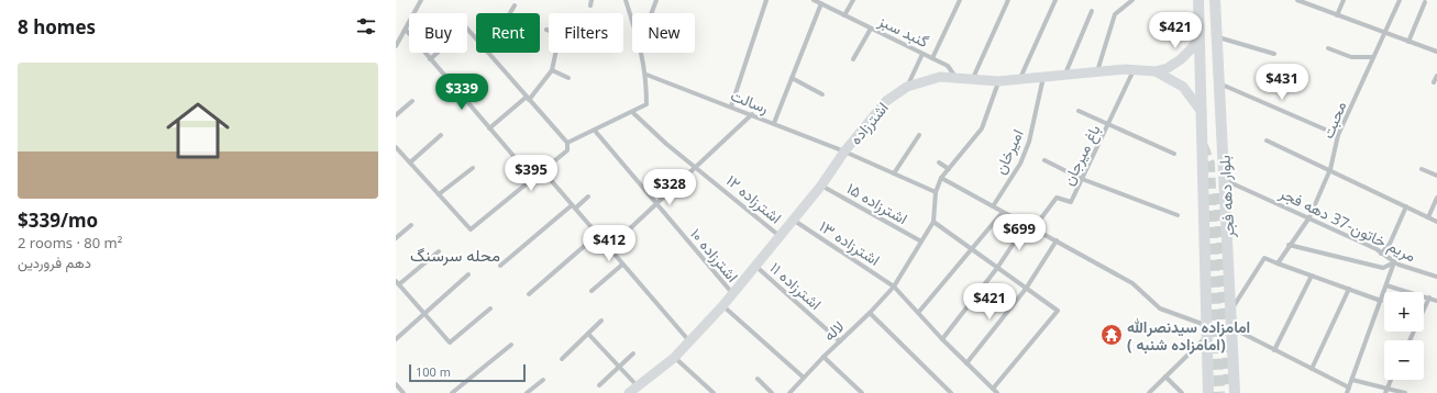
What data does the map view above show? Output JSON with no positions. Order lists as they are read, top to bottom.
{
  "streets": {
    "main road": ["بلوار دهه فجر"],
    "street": [
      "گنبد سبز",
      "رسالت",
      "محبت",
      "اشترزاده",
      "امیرخان",
      "باغ میرجان",
      "اشترزاده ۱۲",
      "اشترزاده ۱۵",
      "مریم خاتون-37 دهه فجر",
      "اشترزاده ۱۳",
      "اشترزاده ۱۰",
      "اشترزاده ۱۱",
      "لاله"
    ]
  },
  "crossings": [
    ["گنبد سبز", "اشترزاده"],
    ["رسالت", "اشترزاده"],
    ["محبت", "مریم خاتون-37 دهه فجر"],
    ["اشترزاده", "امیرخان"],
    ["اشترزاده", "باغ میرجان"],
    ["اشترزاده", "بلوار دهه فجر"],
    ["اشترزاده", "اشترزاده ۱۲"],
    ["اشترزاده", "اشترزاده ۱۵"],
    ["اشترزاده", "اشترزاده ۱۳"],
    ["اشترزاده", "اشترزاده ۱۰"],
    ["اشترزاده", "اشترزاده ۱۱"],
    ["بلوار دهه فجر", "مریم خاتون-37 دهه فجر"],
    ["اشترزاده ۱۵", "لاله"],
    ["اشترزاده ۱۳", "لاله"],
    ["اشترزاده ۱۱", "لاله"]
  ],
  "districts": ["محله سرسنگ"],
  "places": {
    "temple": ["امامزاده سیدنصرالله ( امامزاده شنبه)"]
  },
  "scale_bar": "100 m",
  "page": {
    "heading": "8 homes",
    "price": [
      "$421",
      "$431",
      "$339",
      "$395",
      "$328",
      "$699",
      "$412",
      "$421"
    ],
    "chip": [
      "Buy",
      "Rent",
      "Filters",
      "New"
    ],
    "list": [
      {
        "name": "$339/mo",
        "note": "2 rooms · 80 m² · دهم فروردین"
      }
    ],
    "map_buttons": ["+", "−"],
    "scale": "100 m"
  }
}
